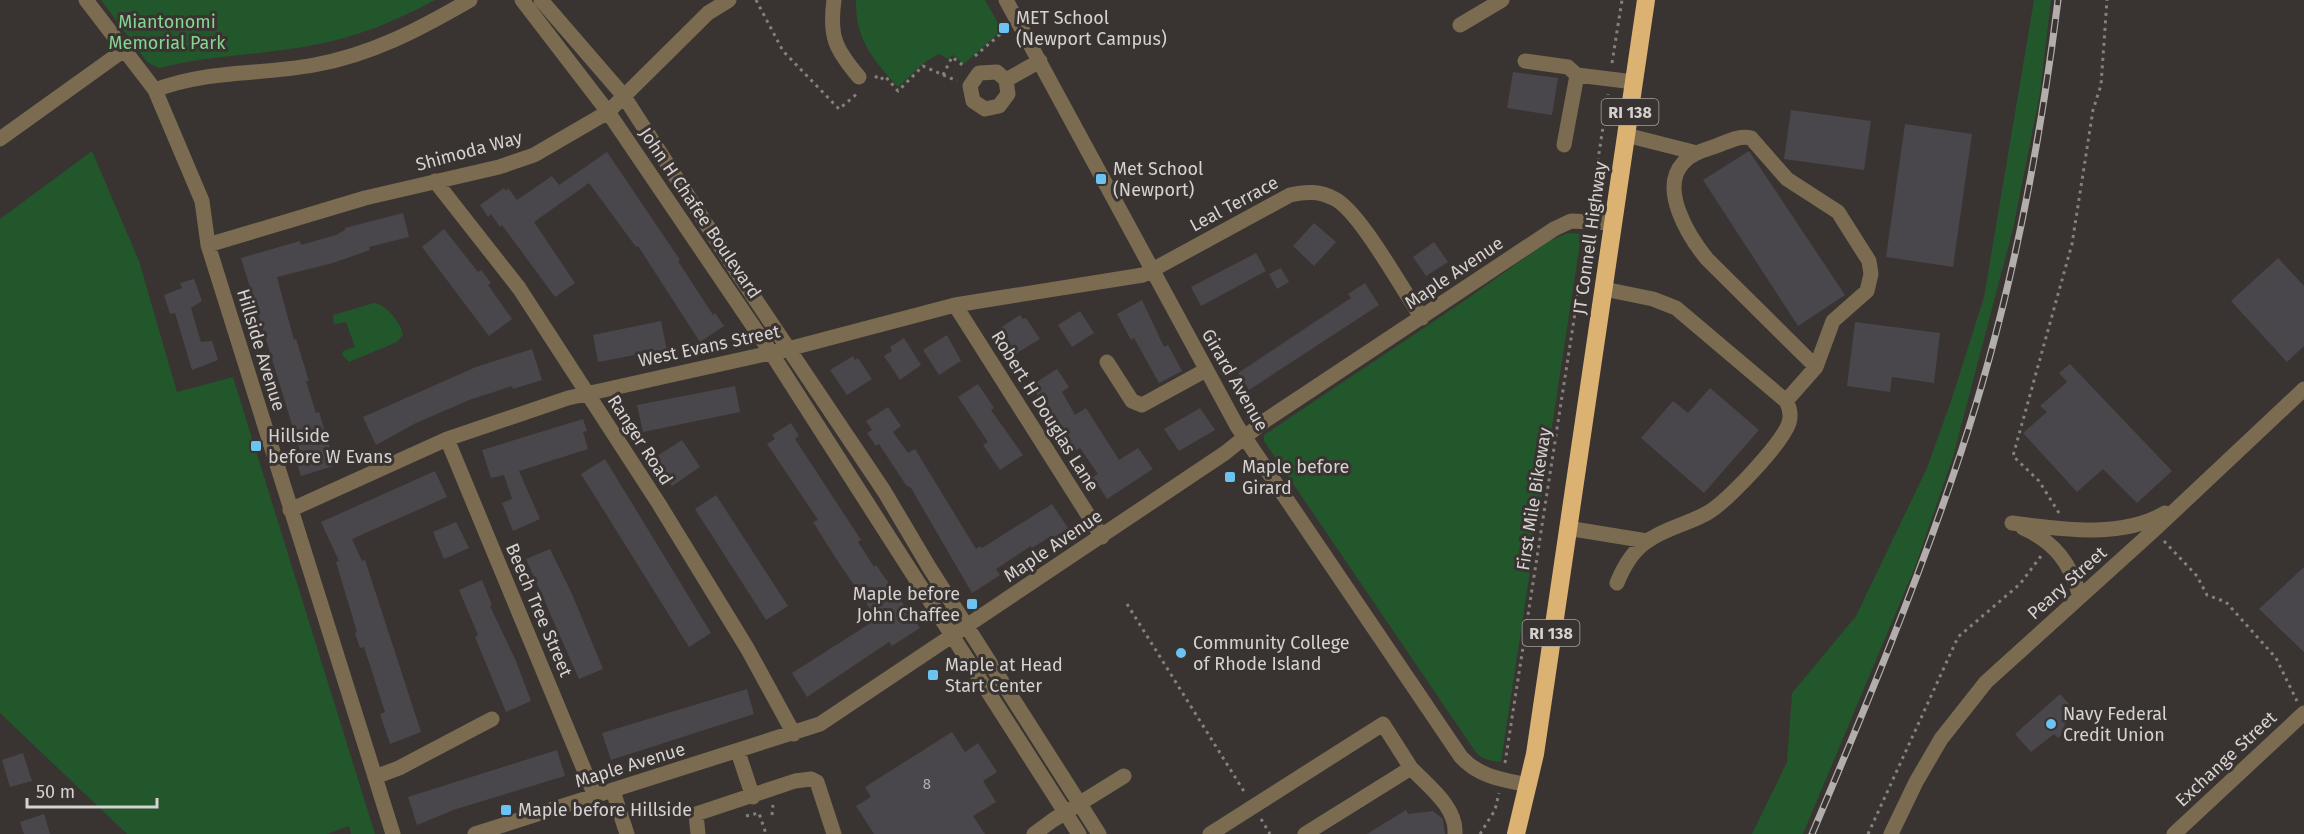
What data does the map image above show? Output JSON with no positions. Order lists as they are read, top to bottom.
{
  "streets": {
    "highway": ["RI 138", "JT Connell Highway"],
    "street": [
      "Shimoda Way",
      "Leal Terrace",
      "John H Chafee Boulevard",
      "Maple Avenue",
      "West Evans Street",
      "Hillside Avenue",
      "Girard Avenue",
      "Robert H Douglas Lane",
      "Ranger Road",
      "Peary Street",
      "Beech Tree Street",
      "Exchange Street"
    ],
    "path": ["First Mile Bikeway"]
  },
  "crossings": [
    ["RI 138", "JT Connell Highway"],
    ["RI 138", "Girard Avenue"],
    ["Shimoda Way", "John H Chafee Boulevard"],
    ["Shimoda Way", "Hillside Avenue"],
    ["Shimoda Way", "Ranger Road"],
    ["Leal Terrace", "Maple Avenue"],
    ["Leal Terrace", "West Evans Street"],
    ["Leal Terrace", "Girard Avenue"],
    ["John H Chafee Boulevard", "Maple Avenue"],
    ["John H Chafee Boulevard", "West Evans Street"],
    ["JT Connell Highway", "Maple Avenue"],
    ["Maple Avenue", "Girard Avenue"],
    ["Maple Avenue", "Robert H Douglas Lane"],
    ["Maple Avenue", "Ranger Road"],
    ["Maple Avenue", "Beech Tree Street"],
    ["West Evans Street", "Hillside Avenue"],
    ["West Evans Street", "Girard Avenue"],
    ["West Evans Street", "Robert H Douglas Lane"],
    ["West Evans Street", "Ranger Road"],
    ["West Evans Street", "Beech Tree Street"]
  ],
  "parks": ["Miantonomi Memorial Park"],
  "places": {
    "transit": [
      "MET School (Newport Campus)",
      "Met School (Newport)",
      "Hillside before W Evans",
      "Maple before Girard",
      "Maple before John Chaffee",
      "Maple at Head Start Center",
      "Maple before Hillside"
    ],
    "other": ["Community College of Rhode Island", "Navy Federal Credit Union"]
  },
  "house_numbers": ["8"],
  "scale_bar": "50 m"
}
